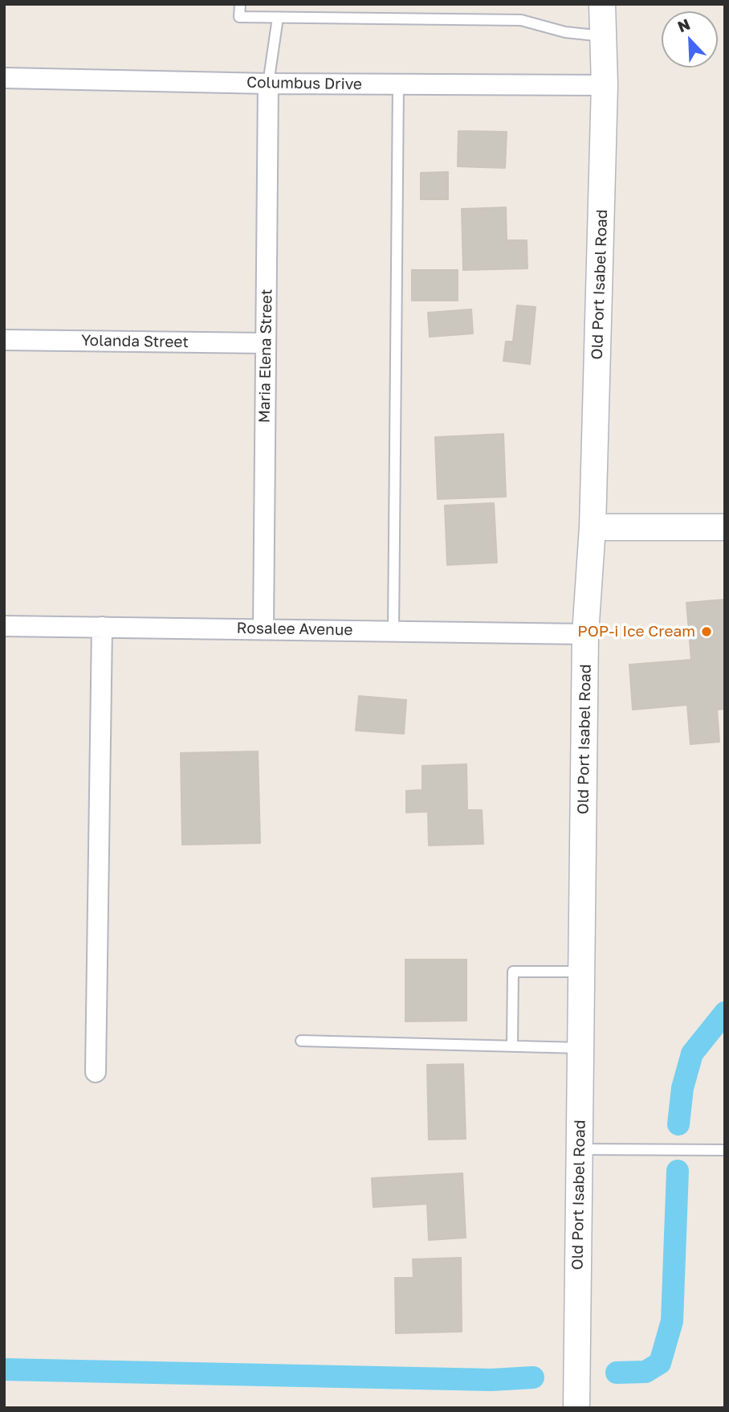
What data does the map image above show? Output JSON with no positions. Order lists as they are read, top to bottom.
{
  "streets": {
    "street": [
      "Columbus Drive",
      "Old Port Isabel Road",
      "Yolanda Street",
      "Maria Elena Street",
      "Rosalee Avenue"
    ]
  },
  "crossings": [
    ["Columbus Drive", "Old Port Isabel Road"],
    ["Columbus Drive", "Maria Elena Street"],
    ["Old Port Isabel Road", "Rosalee Avenue"],
    ["Yolanda Street", "Maria Elena Street"],
    ["Maria Elena Street", "Rosalee Avenue"]
  ],
  "places": ["POP-i Ice Cream"],
  "north": "top left"
}
